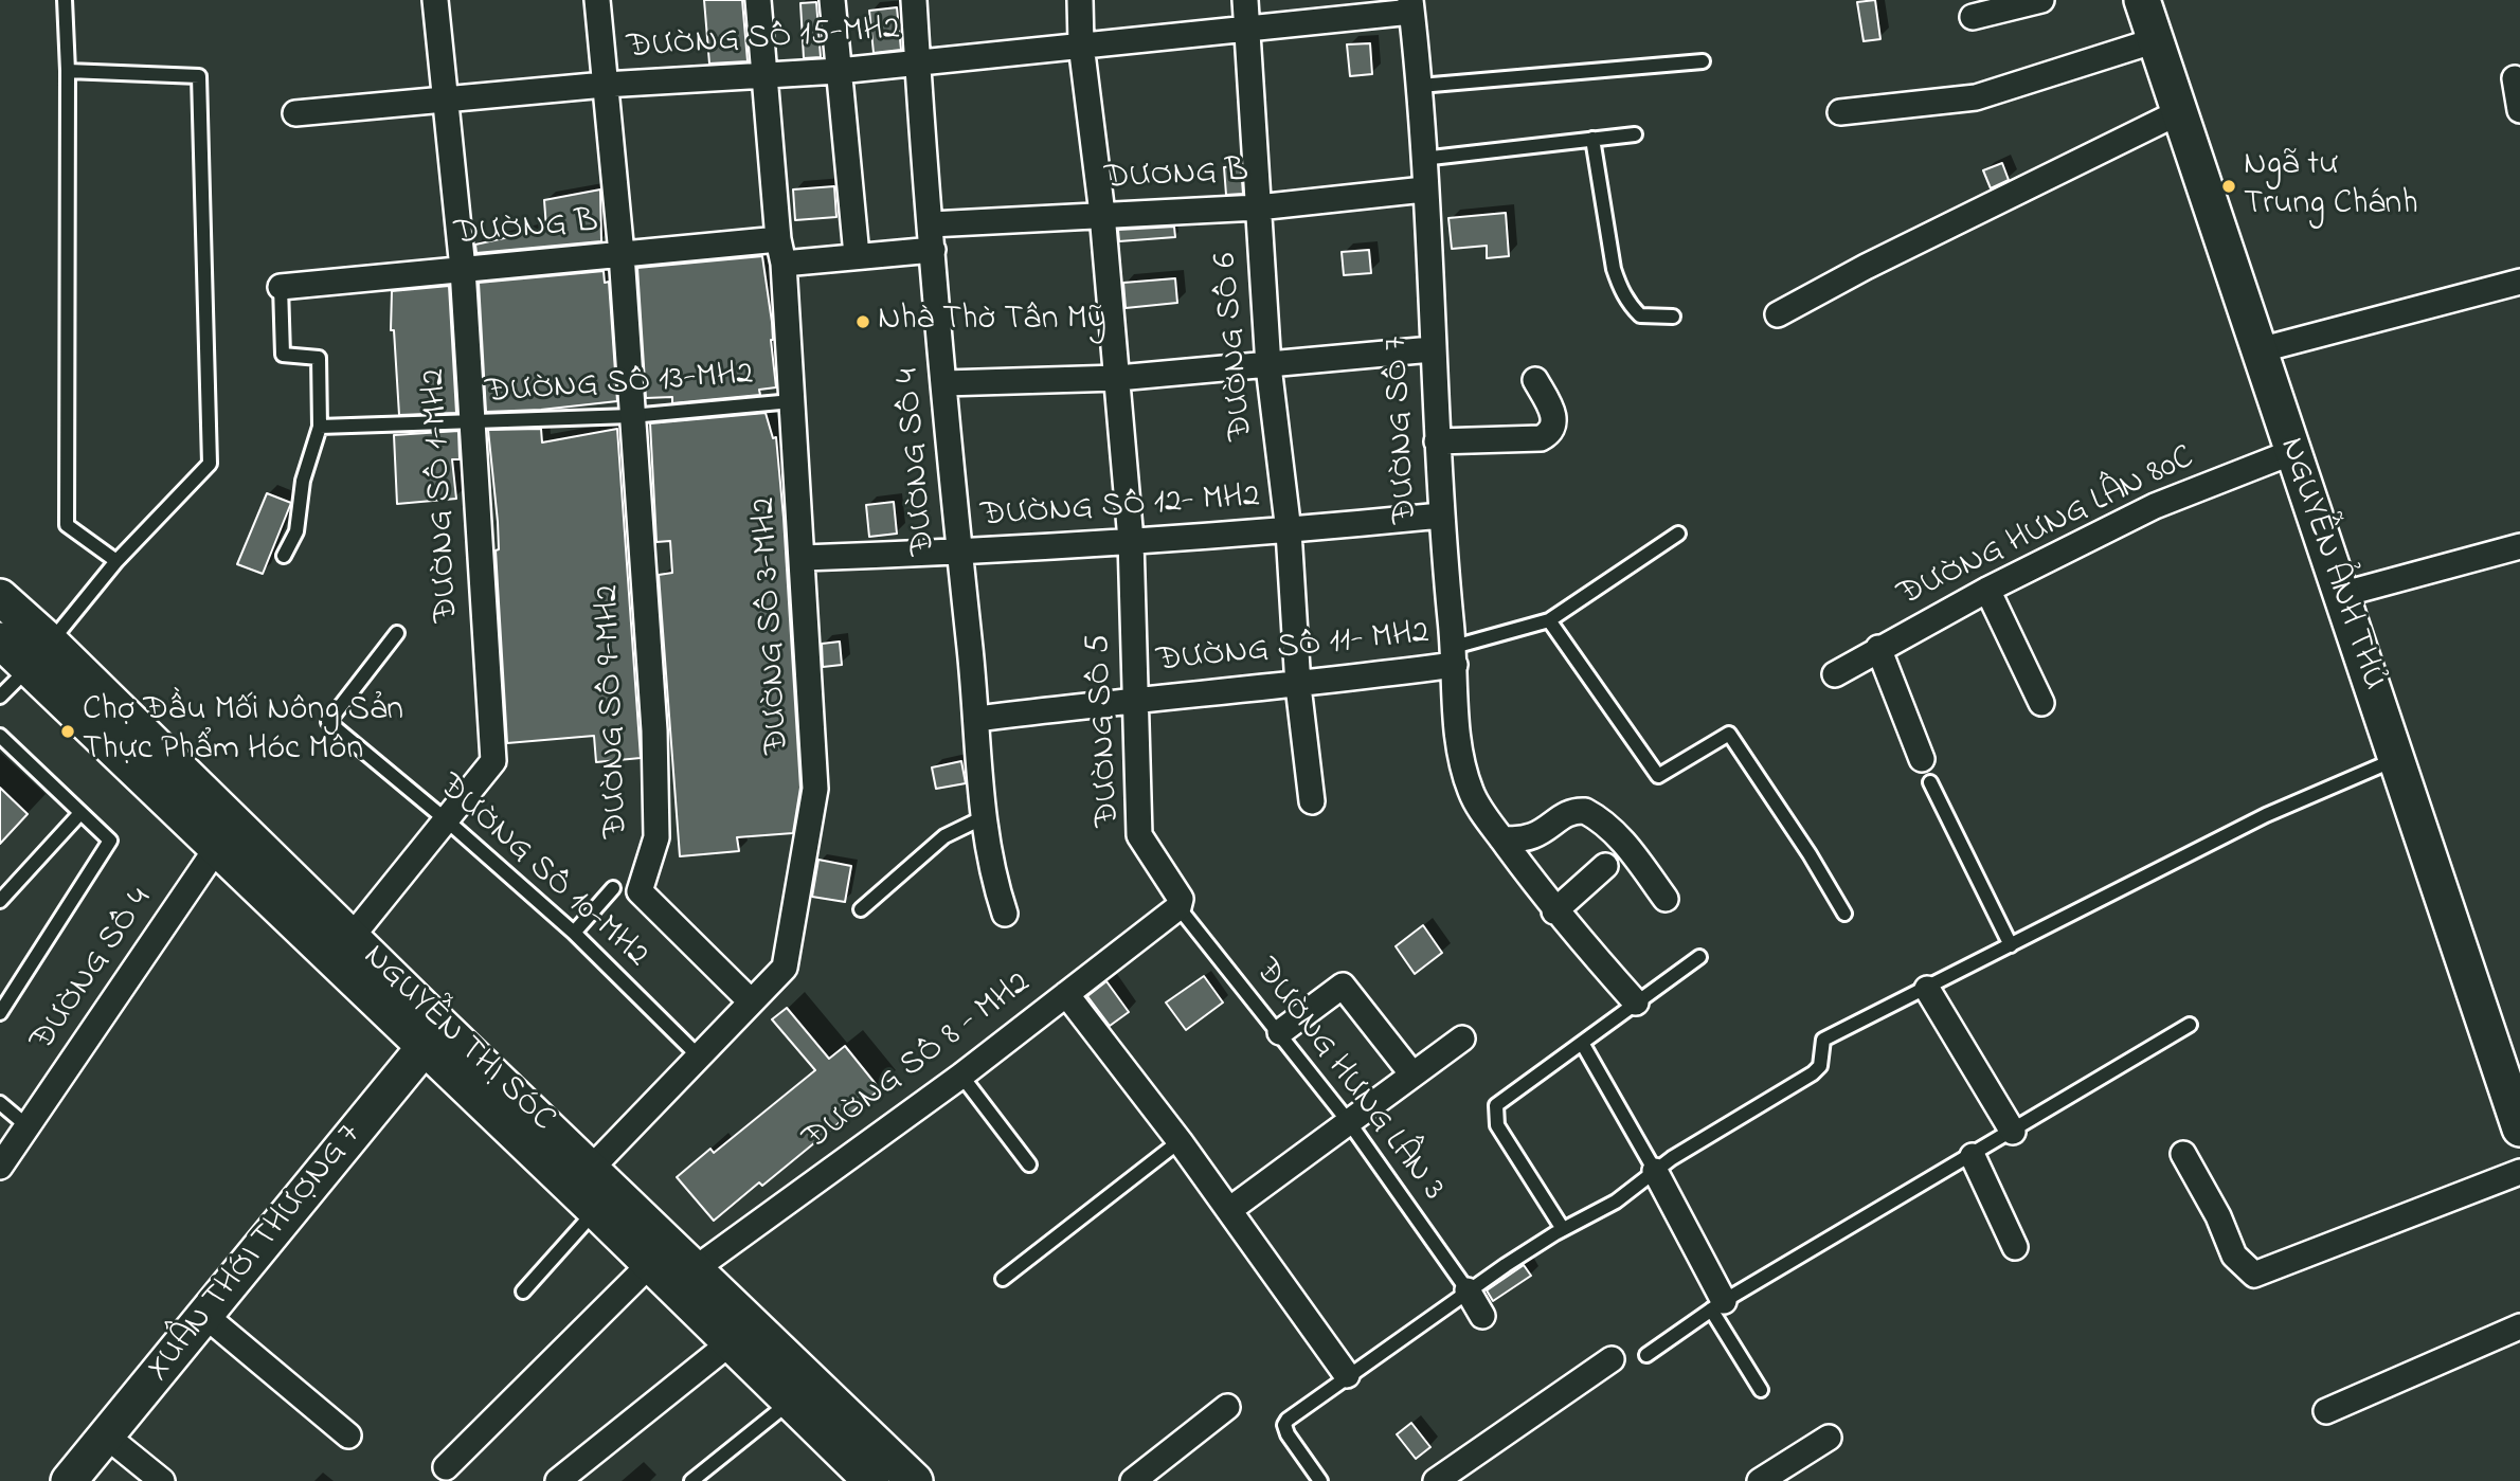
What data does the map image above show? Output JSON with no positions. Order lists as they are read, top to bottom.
{
  "streets": {
    "main road": ["NGUYỄN ẢNH THỦ", "NGUYỄN THỊ SÓC", "XUÂN THỚI THƯỢNG 7"],
    "street": [
      "ĐƯỜNG SỐ 15-MH2",
      "DƯƠNG B",
      "DƯỜNG B",
      "ĐƯỜNG SỐ 6",
      "ĐƯỜNG SỐ 7",
      "ĐƯỜNG SỐ 4",
      "ĐƯỜNG SỐ 1-MH2",
      "ĐƯỜNG SỐ 12- MH2",
      "ĐƯỜNG HƯNG LÂN 80C",
      "ĐƯỜNG SỐ 3-MH2",
      "ĐƯỜNG SỐ 11- MH2",
      "ĐƯỜNG SỐ 9-MH2",
      "ĐƯỜNG SỐ 5",
      "ĐƯỜNG SỐ 8 - MH2"
    ],
    "lane": ["ĐƯỜNG SỐ 13-MH2", "ĐƯỜNG SỐ 10-MH2", "ĐƯỜNG HƯNG LÂN 3"]
  },
  "crossings": [
    ["ĐƯỜNG SỐ 15-MH2", "ĐƯỜNG SỐ 6"],
    ["ĐƯỜNG SỐ 15-MH2", "ĐƯỜNG SỐ 4"],
    ["ĐƯỜNG SỐ 15-MH2", "ĐƯỜNG SỐ 1-MH2"],
    ["ĐƯỜNG SỐ 15-MH2", "ĐƯỜNG SỐ 3-MH2"],
    ["DƯƠNG B", "ĐƯỜNG SỐ 6"],
    ["DƯƠNG B", "ĐƯỜNG SỐ 7"],
    ["DƯƠNG B", "ĐƯỜNG SỐ 4"],
    ["DƯƠNG B", "ĐƯỜNG SỐ 5"],
    ["DƯỜNG B", "ĐƯỜNG SỐ 1-MH2"],
    ["DƯỜNG B", "ĐƯỜNG SỐ 3-MH2"],
    ["ĐƯỜNG SỐ 6", "ĐƯỜNG SỐ 12- MH2"],
    ["ĐƯỜNG SỐ 6", "ĐƯỜNG SỐ 11- MH2"],
    ["ĐƯỜNG SỐ 13-MH2", "ĐƯỜNG SỐ 1-MH2"],
    ["ĐƯỜNG SỐ 13-MH2", "ĐƯỜNG SỐ 3-MH2"],
    ["ĐƯỜNG SỐ 13-MH2", "ĐƯỜNG SỐ 9-MH2"],
    ["ĐƯỜNG SỐ 7", "ĐƯỜNG SỐ 12- MH2"],
    ["ĐƯỜNG SỐ 7", "ĐƯỜNG SỐ 11- MH2"],
    ["ĐƯỜNG SỐ 4", "ĐƯỜNG SỐ 12- MH2"],
    ["ĐƯỜNG SỐ 4", "ĐƯỜNG SỐ 11- MH2"],
    ["ĐƯỜNG SỐ 4", "NGUYỄN THỊ SÓC"],
    ["ĐƯỜNG SỐ 1-MH2", "ĐƯỜNG SỐ 10-MH2"],
    ["ĐƯỜNG SỐ 1-MH2", "NGUYỄN THỊ SÓC"],
    ["ĐƯỜNG SỐ 12- MH2", "ĐƯỜNG SỐ 3-MH2"],
    ["ĐƯỜNG SỐ 12- MH2", "ĐƯỜNG SỐ 5"],
    ["ĐƯỜNG HƯNG LÂN 80C", "NGUYỄN ẢNH THỦ"],
    ["ĐƯỜNG SỐ 3-MH2", "ĐƯỜNG SỐ 9-MH2"],
    ["ĐƯỜNG SỐ 3-MH2", "ĐƯỜNG SỐ 10-MH2"],
    ["ĐƯỜNG SỐ 3-MH2", "NGUYỄN THỊ SÓC"],
    ["ĐƯỜNG SỐ 11- MH2", "ĐƯỜNG SỐ 5"],
    ["ĐƯỜNG SỐ 5", "ĐƯỜNG SỐ 8 - MH2"],
    ["ĐƯỜNG SỐ 5", "ĐƯỜNG HƯNG LÂN 3"],
    ["NGUYỄN THỊ SÓC", "ĐƯỜNG SỐ 8 - MH2"],
    ["NGUYỄN THỊ SÓC", "XUÂN THỚI THƯỢNG 7"],
    ["ĐƯỜNG SỐ 8 - MH2", "ĐƯỜNG HƯNG LÂN 3"]
  ],
  "places": ["Ngã tư Trung Chánh", "Nhà Thờ Tân Mỹ", "Chợ Đầu Mối Nông Sản Thực Phẩm Hóc Môn"]
}
